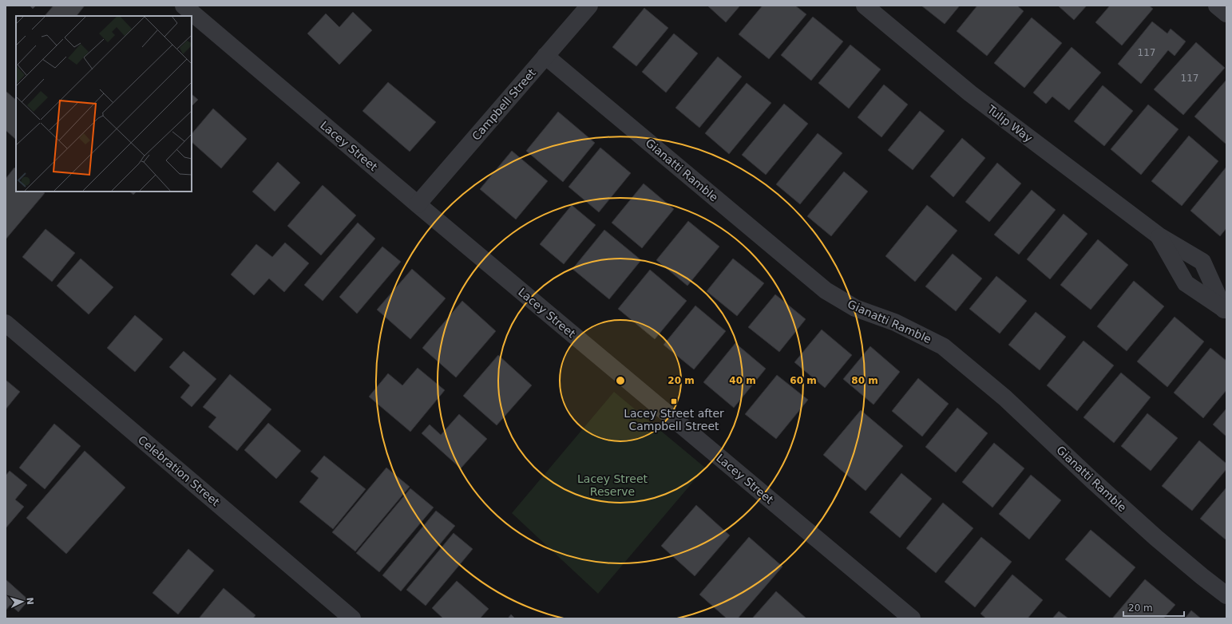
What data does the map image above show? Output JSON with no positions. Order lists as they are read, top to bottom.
{
  "streets": {
    "street": [
      "Campbell Street",
      "Tulip Way",
      "Lacey Street",
      "Gianatti Ramble",
      "Celebration Street"
    ]
  },
  "crossings": [
    ["Campbell Street", "Lacey Street"],
    ["Campbell Street", "Gianatti Ramble"]
  ],
  "parks": ["Lacey Street Reserve"],
  "places": {
    "transit": ["Lacey Street after Campbell Street"]
  },
  "house_numbers": ["117", "117"],
  "scale_bar": "20 m",
  "north": "right",
  "rings": [
    "20 m",
    "40 m",
    "60 m",
    "80 m"
  ]
}
